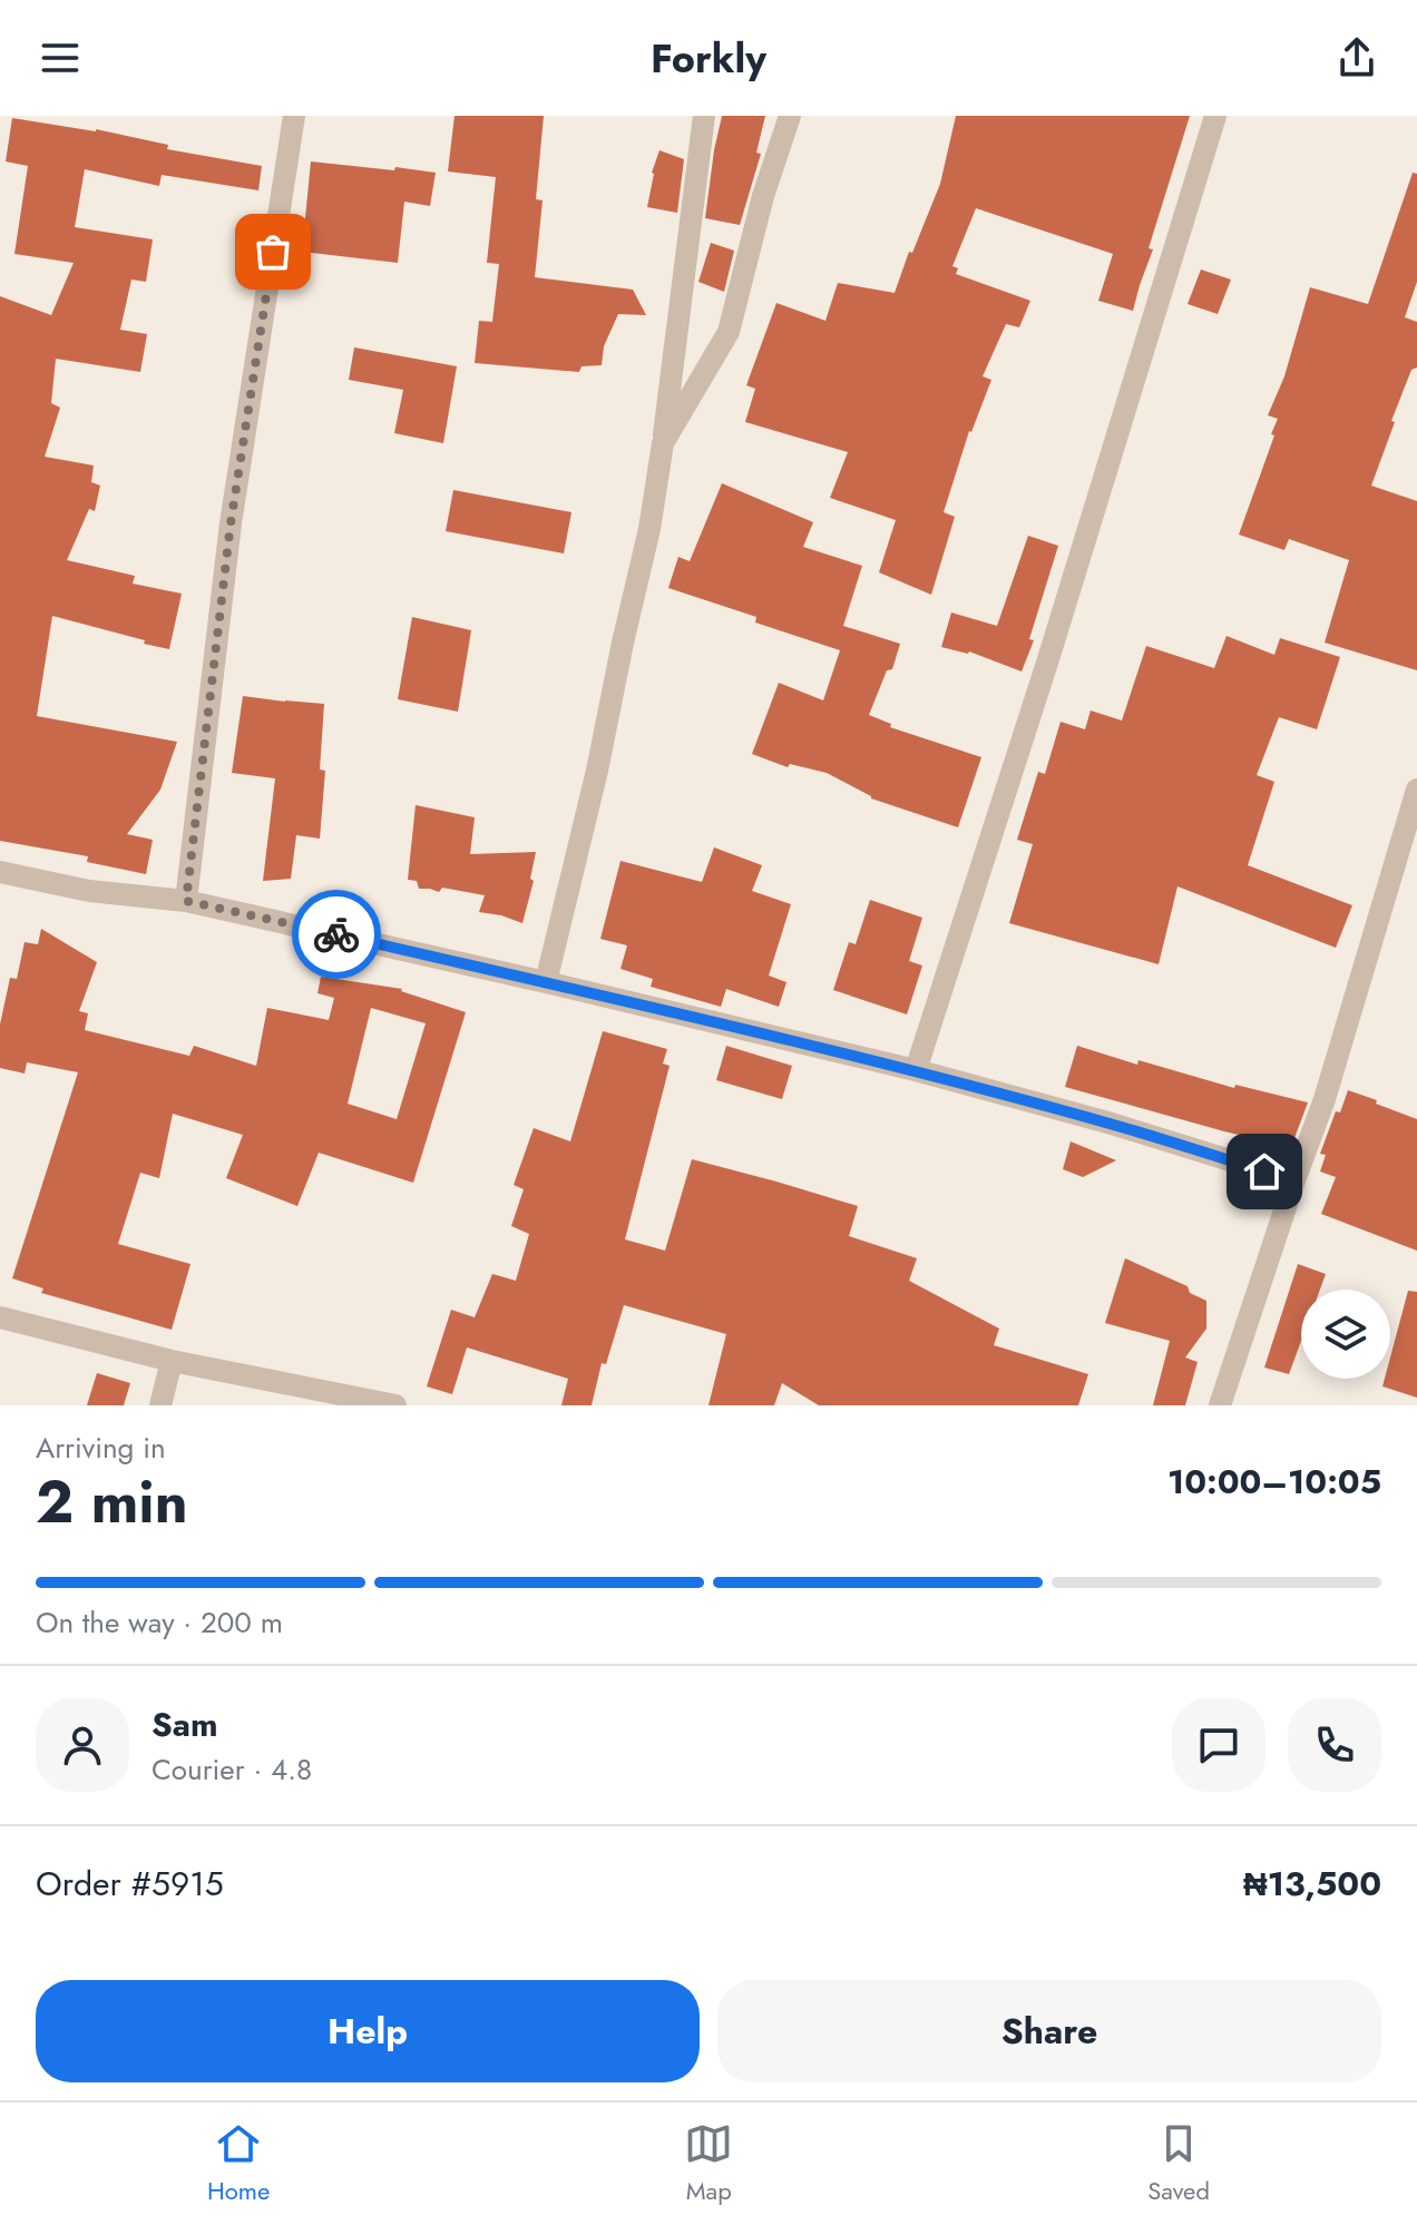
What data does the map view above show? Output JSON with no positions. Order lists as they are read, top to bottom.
{
  "page": {
    "header": "Forkly",
    "heading": ["2 min", "Arriving in", "10:00–10:05"],
    "panel": [
      "Sam",
      "Courier · 4.8",
      "Order #5915",
      "₦13,500"
    ],
    "bar": "On the way · 200 m",
    "buttons": ["Help", "Share"],
    "tabs": ["Home", "Map", "Saved"]
  }
}
